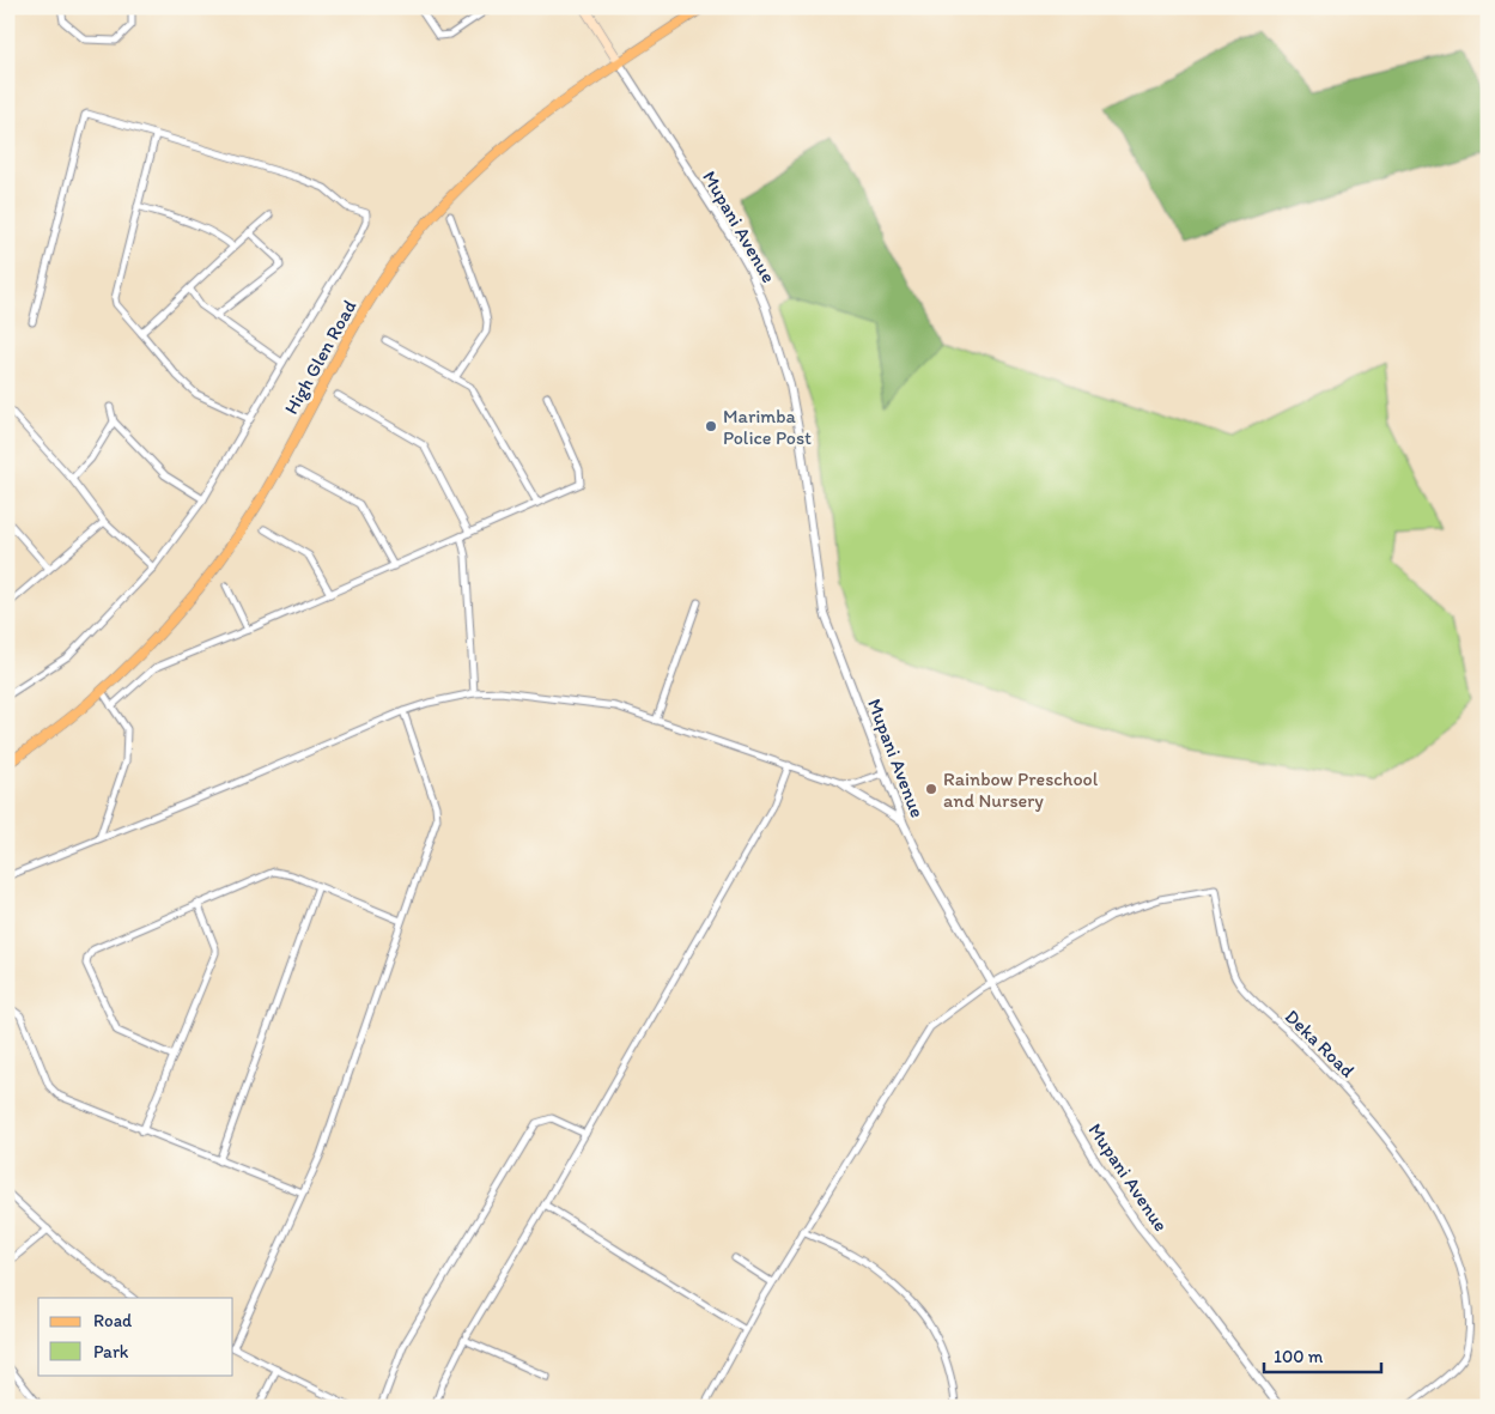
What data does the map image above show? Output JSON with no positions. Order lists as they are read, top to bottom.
{
  "streets": {
    "main road": ["High Glen Road"],
    "street": ["Mupani Avenue", "Deka Road"]
  },
  "crossings": [
    ["Mupani Avenue", "High Glen Road"],
    ["Mupani Avenue", "Deka Road"]
  ],
  "places": ["Marimba Police Post", "Rainbow Preschool and Nursery"],
  "legend": ["Road", "Park"],
  "scale_bar": "100 m"
}
